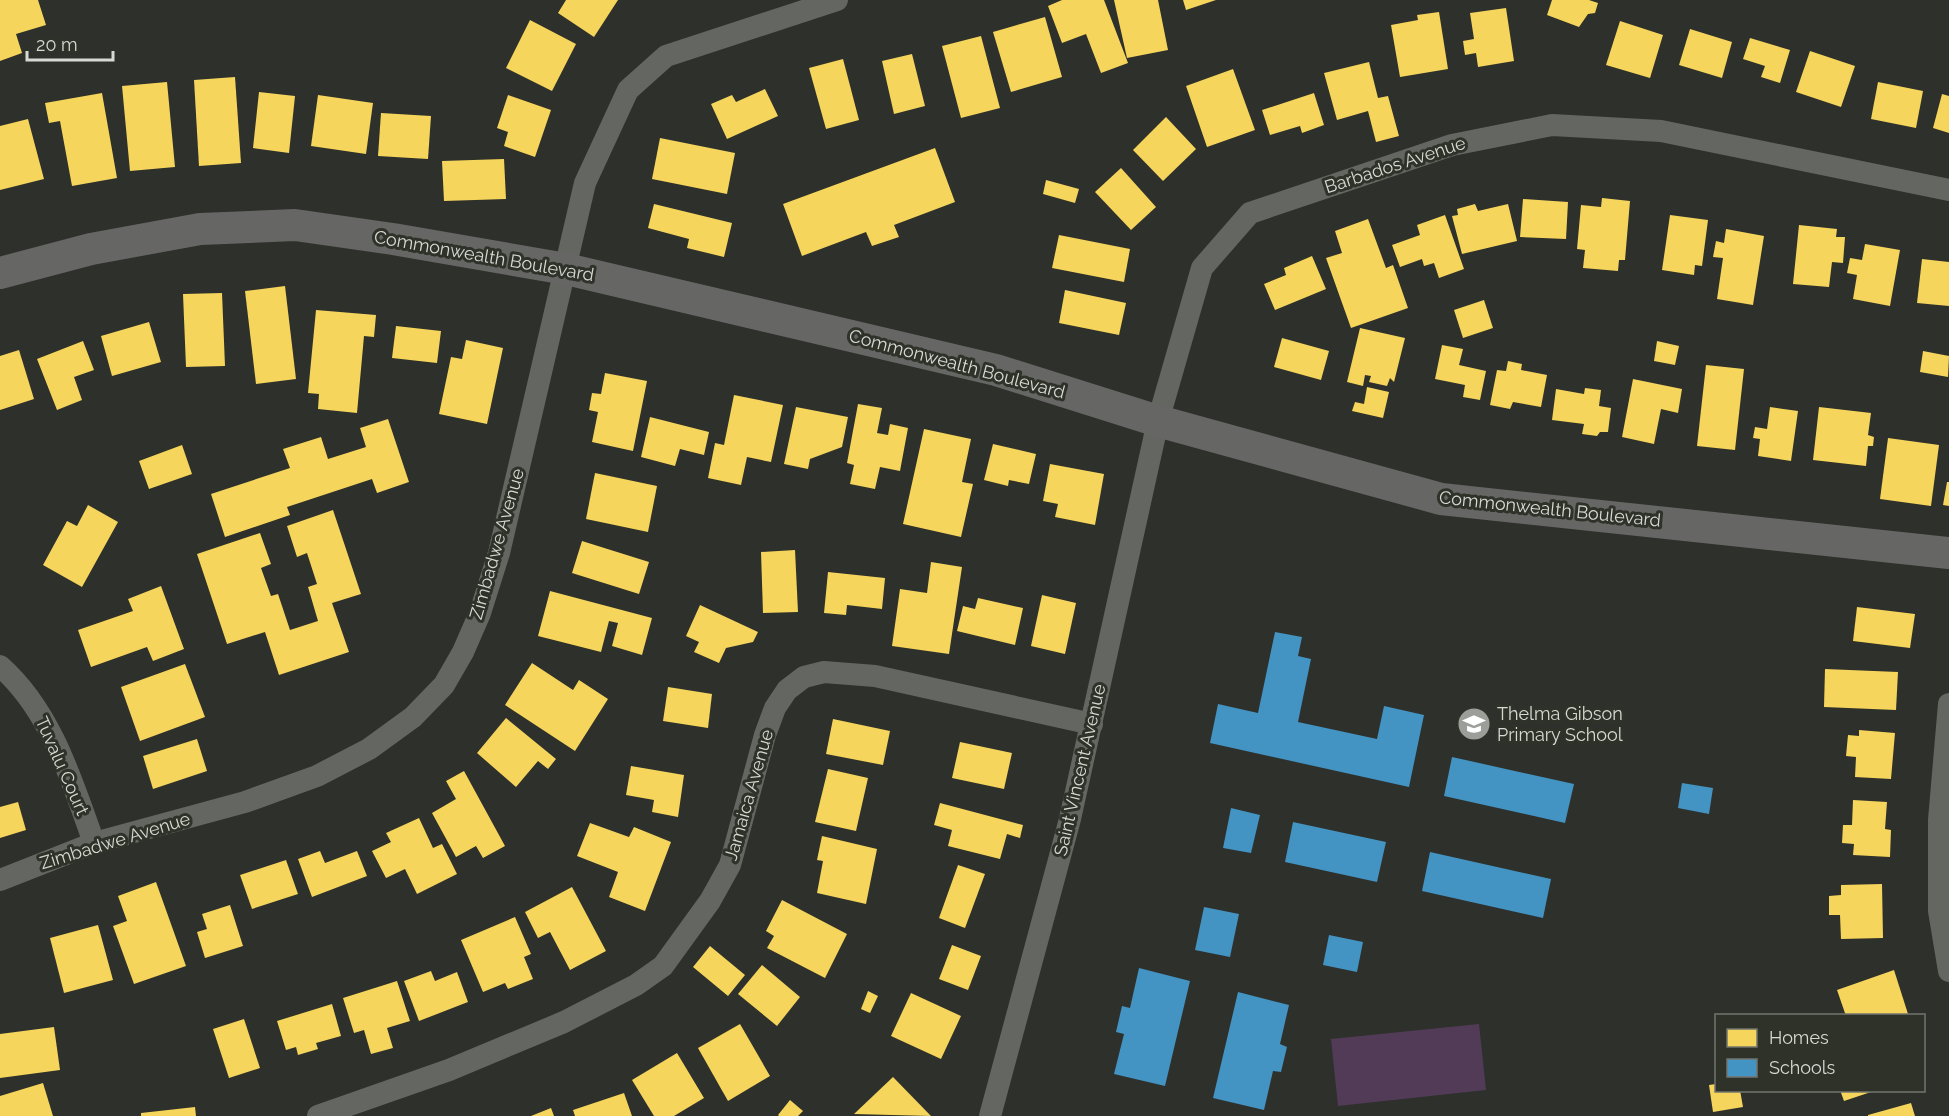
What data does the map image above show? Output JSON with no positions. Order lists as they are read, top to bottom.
{
  "streets": {
    "street": [
      "Barbados Avenue",
      "Commonwealth Boulevard",
      "Zimbadwe Avenue",
      "Tuvalu Court",
      "Saint Vincent Avenue",
      "Jamaica Avenue"
    ]
  },
  "crossings": [
    ["Barbados Avenue", "Commonwealth Boulevard"],
    ["Barbados Avenue", "Saint Vincent Avenue"],
    ["Commonwealth Boulevard", "Zimbadwe Avenue"],
    ["Commonwealth Boulevard", "Saint Vincent Avenue"],
    ["Zimbadwe Avenue", "Tuvalu Court"],
    ["Saint Vincent Avenue", "Jamaica Avenue"]
  ],
  "places": {
    "school or university": ["Thelma Gibson Primary School"]
  },
  "legend": ["Homes", "Schools"],
  "scale_bar": "20 m"
}
